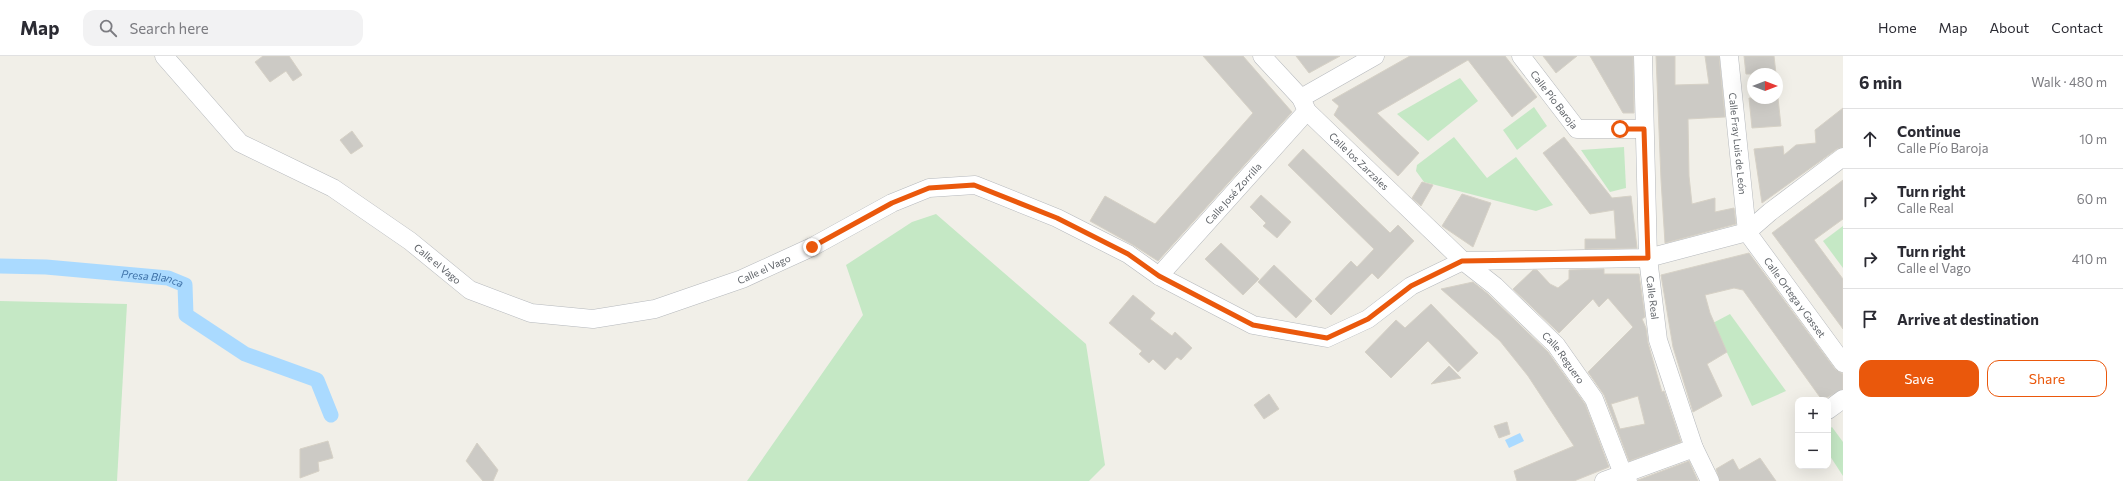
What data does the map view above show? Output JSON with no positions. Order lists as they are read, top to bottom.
{
  "streets": {
    "street": [
      "Calle Pío Baroja",
      "Calle Fray Luis de León",
      "Calle los Zarzales",
      "Calle José Zorrilla",
      "Calle el Vago",
      "Calle Real",
      "Calle Ortega y Gasset",
      "Calle Reguero"
    ]
  },
  "crossings": [
    ["Calle Pío Baroja", "Calle Real"],
    ["Calle Fray Luis de León", "Calle el Vago"],
    ["Calle Fray Luis de León", "Calle Ortega y Gasset"],
    ["Calle los Zarzales", "Calle José Zorrilla"],
    ["Calle los Zarzales", "Calle el Vago"],
    ["Calle los Zarzales", "Calle Reguero"],
    ["Calle José Zorrilla", "Calle el Vago"],
    ["Calle el Vago", "Calle Real"],
    ["Calle el Vago", "Calle Ortega y Gasset"],
    ["Calle el Vago", "Calle Reguero"]
  ],
  "water": ["Presa Blanca"],
  "north": "right",
  "page": {
    "header": "Map",
    "search": "Search here",
    "nav": [
      "Home",
      "Map",
      "About",
      "Contact"
    ],
    "heading": ["6 min", "Walk · 480 m"],
    "list": [
      ["Continue", "Calle Pío Baroja", "10 m"],
      ["Turn right", "Calle Real", "60 m"],
      ["Turn right", "Calle el Vago", "410 m"],
      "Arrive at destination"
    ],
    "buttons": ["Save", "Share"],
    "map_buttons": ["+", "−"]
  }
}
